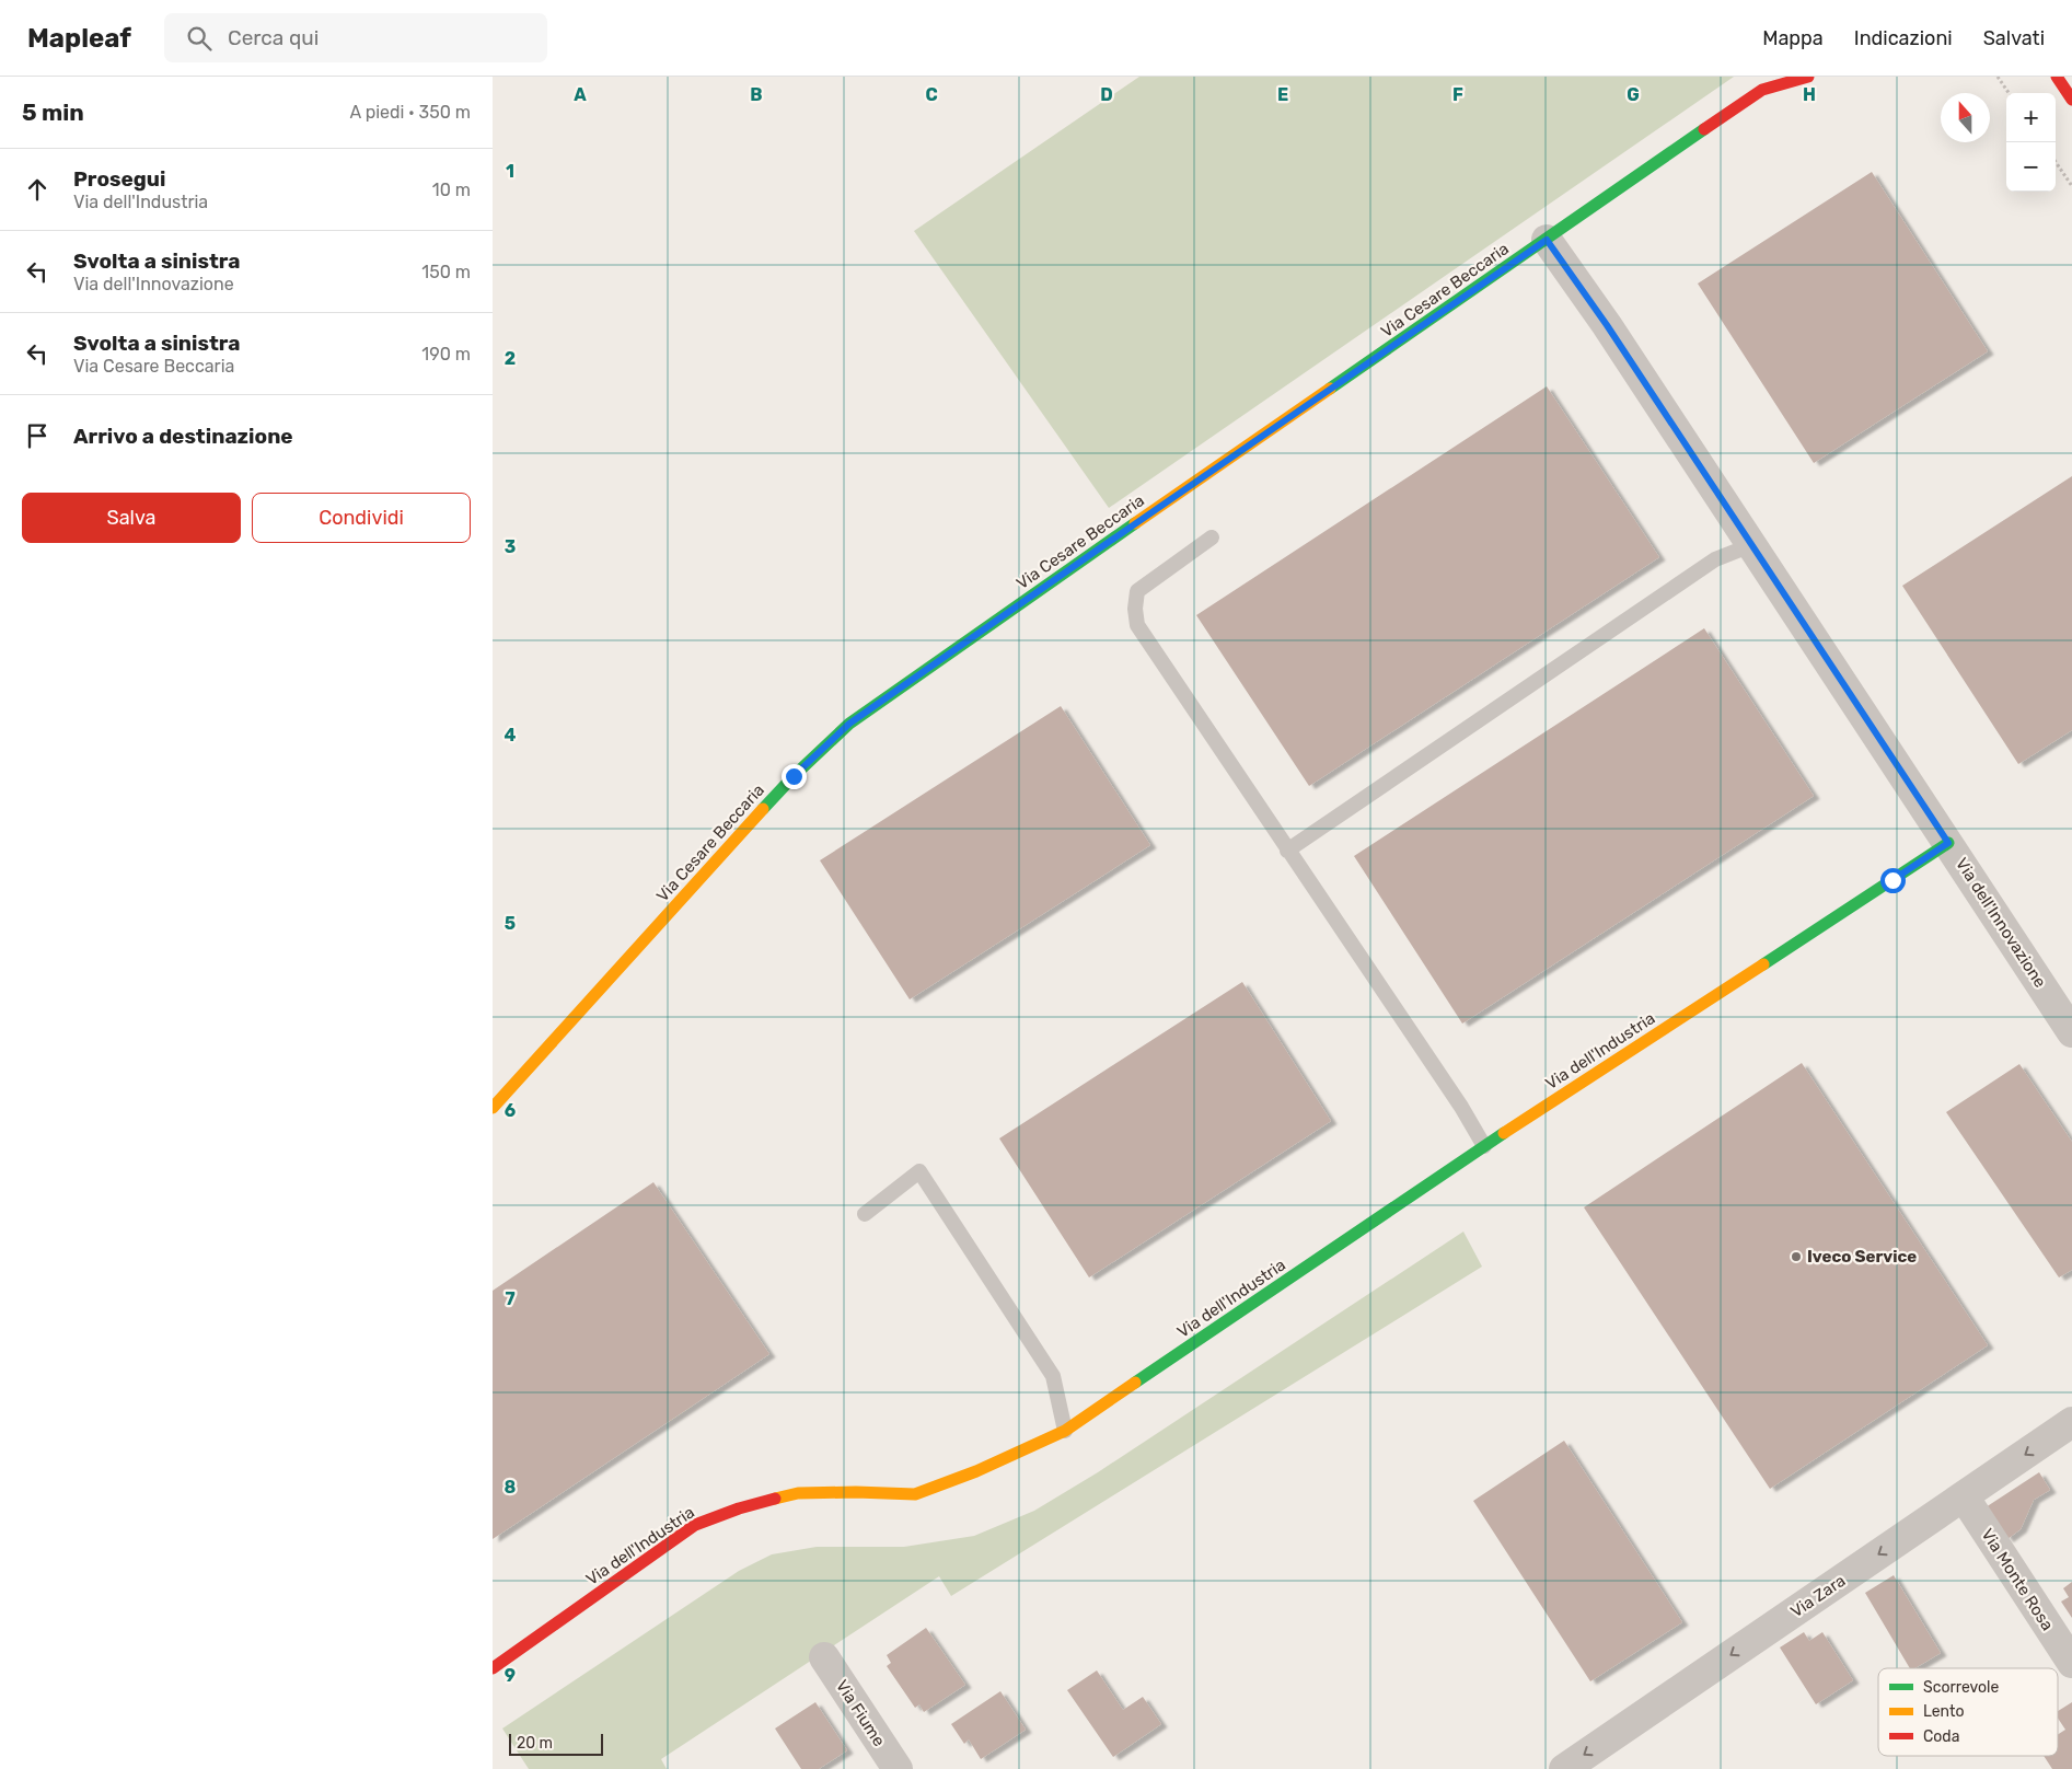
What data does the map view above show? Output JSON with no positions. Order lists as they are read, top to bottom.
{
  "streets": {
    "street": [
      "Via Cesare Beccaria",
      "Via dell'Innovazione",
      "Via dell'Industria",
      "Via Monte Rosa",
      "Via Zara",
      "Via Fiume"
    ]
  },
  "crossings": [
    ["Via Cesare Beccaria", "Via dell'Innovazione"],
    ["Via dell'Innovazione", "Via dell'Industria"],
    ["Via Monte Rosa", "Via Zara"]
  ],
  "one_way": ["Via Zara"],
  "places": ["Iveco Service"],
  "legend": ["Scorrevole", "Lento", "Coda"],
  "scale_bar": "20 m",
  "north": "top",
  "page": {
    "header": "Mapleaf",
    "search": "Cerca qui",
    "nav": ["Mappa", "Indicazioni", "Salvati"],
    "heading": ["5 min", "A piedi · 350 m"],
    "map_buttons": ["+", "−"],
    "list": [
      ["Prosegui", "Via dell'Industria", "10 m"],
      ["Svolta a sinistra", "Via dell'Innovazione", "150 m"],
      ["Svolta a sinistra", "Via Cesare Beccaria", "190 m"],
      "Arrivo a destinazione"
    ],
    "buttons": ["Salva", "Condividi"],
    "scale": "20 m"
  },
  "grid": {
    "columns": [
      "A",
      "B",
      "C",
      "D",
      "E",
      "F",
      "G",
      "H"
    ],
    "rows": [
      "1",
      "2",
      "3",
      "4",
      "5",
      "6",
      "7",
      "8",
      "9"
    ]
  }
}
